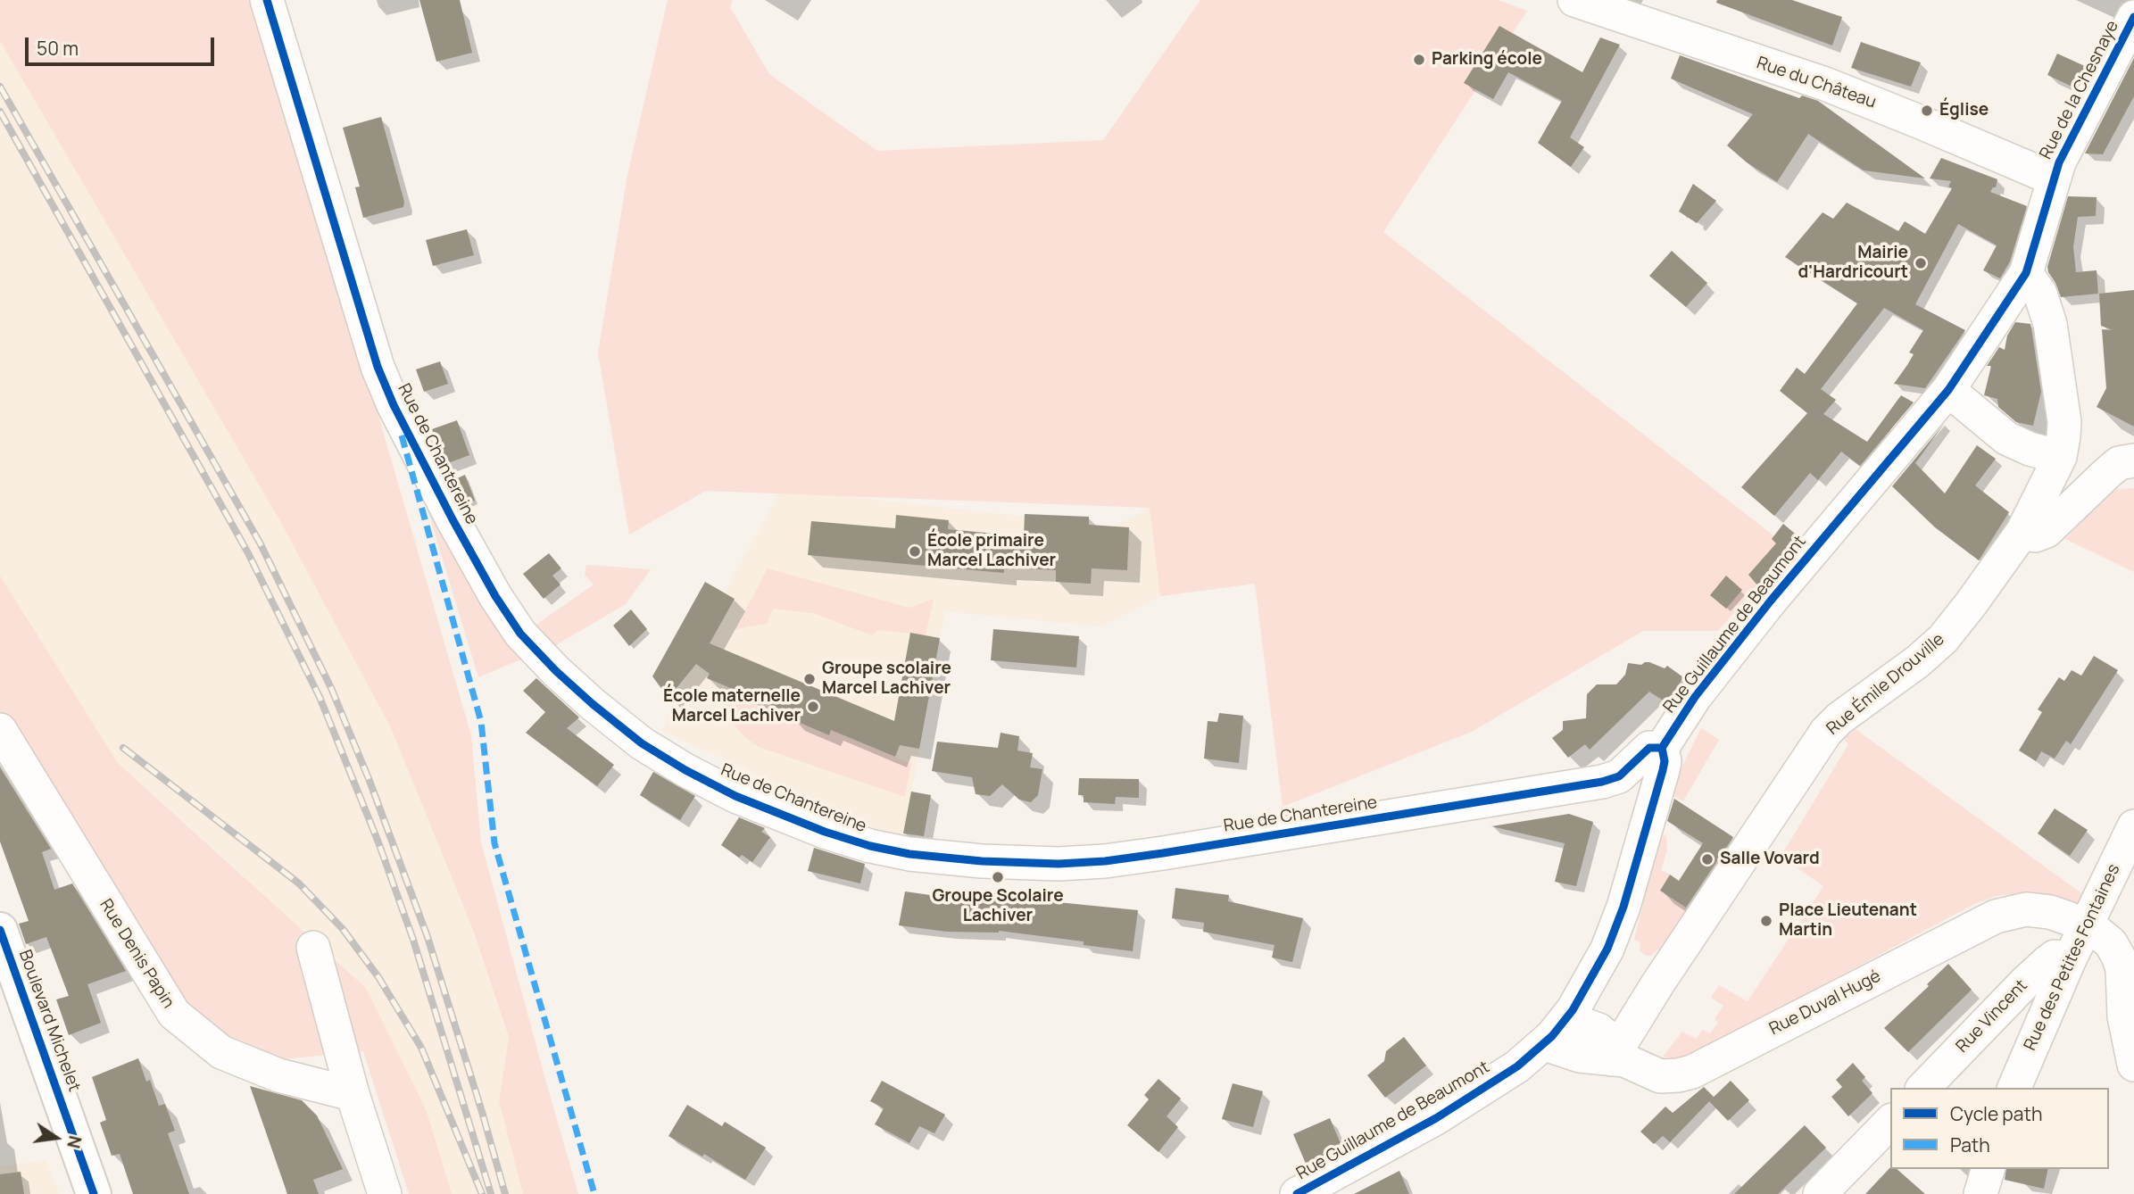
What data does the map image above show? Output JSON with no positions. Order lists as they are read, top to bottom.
{
  "streets": {
    "main road": ["Boulevard Michelet"],
    "street": [
      "Rue du Château",
      "Rue de la Chesnaye",
      "Rue de Chantereine",
      "Rue Guillaume de Beaumont",
      "Rue Émile Drouville",
      "Rue Denis Papin",
      "Rue des Petites Fontaines",
      "Rue Duval Hugé",
      "Rue Vincent"
    ]
  },
  "crossings": [
    ["Rue du Château", "Rue de la Chesnaye"],
    ["Rue de Chantereine", "Rue Guillaume de Beaumont"],
    ["Rue Guillaume de Beaumont", "Rue Émile Drouville"],
    ["Rue Guillaume de Beaumont", "Rue Duval Hugé"],
    ["Rue Émile Drouville", "Rue Duval Hugé"],
    ["Rue des Petites Fontaines", "Rue Duval Hugé"],
    ["Rue des Petites Fontaines", "Rue Vincent"],
    ["Rue Duval Hugé", "Rue Vincent"]
  ],
  "places": [
    "Parking école",
    "Église",
    "Mairie d'Hardricourt",
    "École primaire Marcel Lachiver",
    "Groupe scolaire Marcel Lachiver",
    "École maternelle Marcel Lachiver",
    "Salle Vovard",
    "Groupe Scolaire Lachiver",
    "Place Lieutenant Martin"
  ],
  "legend": ["Cycle path", "Path"],
  "scale_bar": "50 m",
  "north": "right"
}
